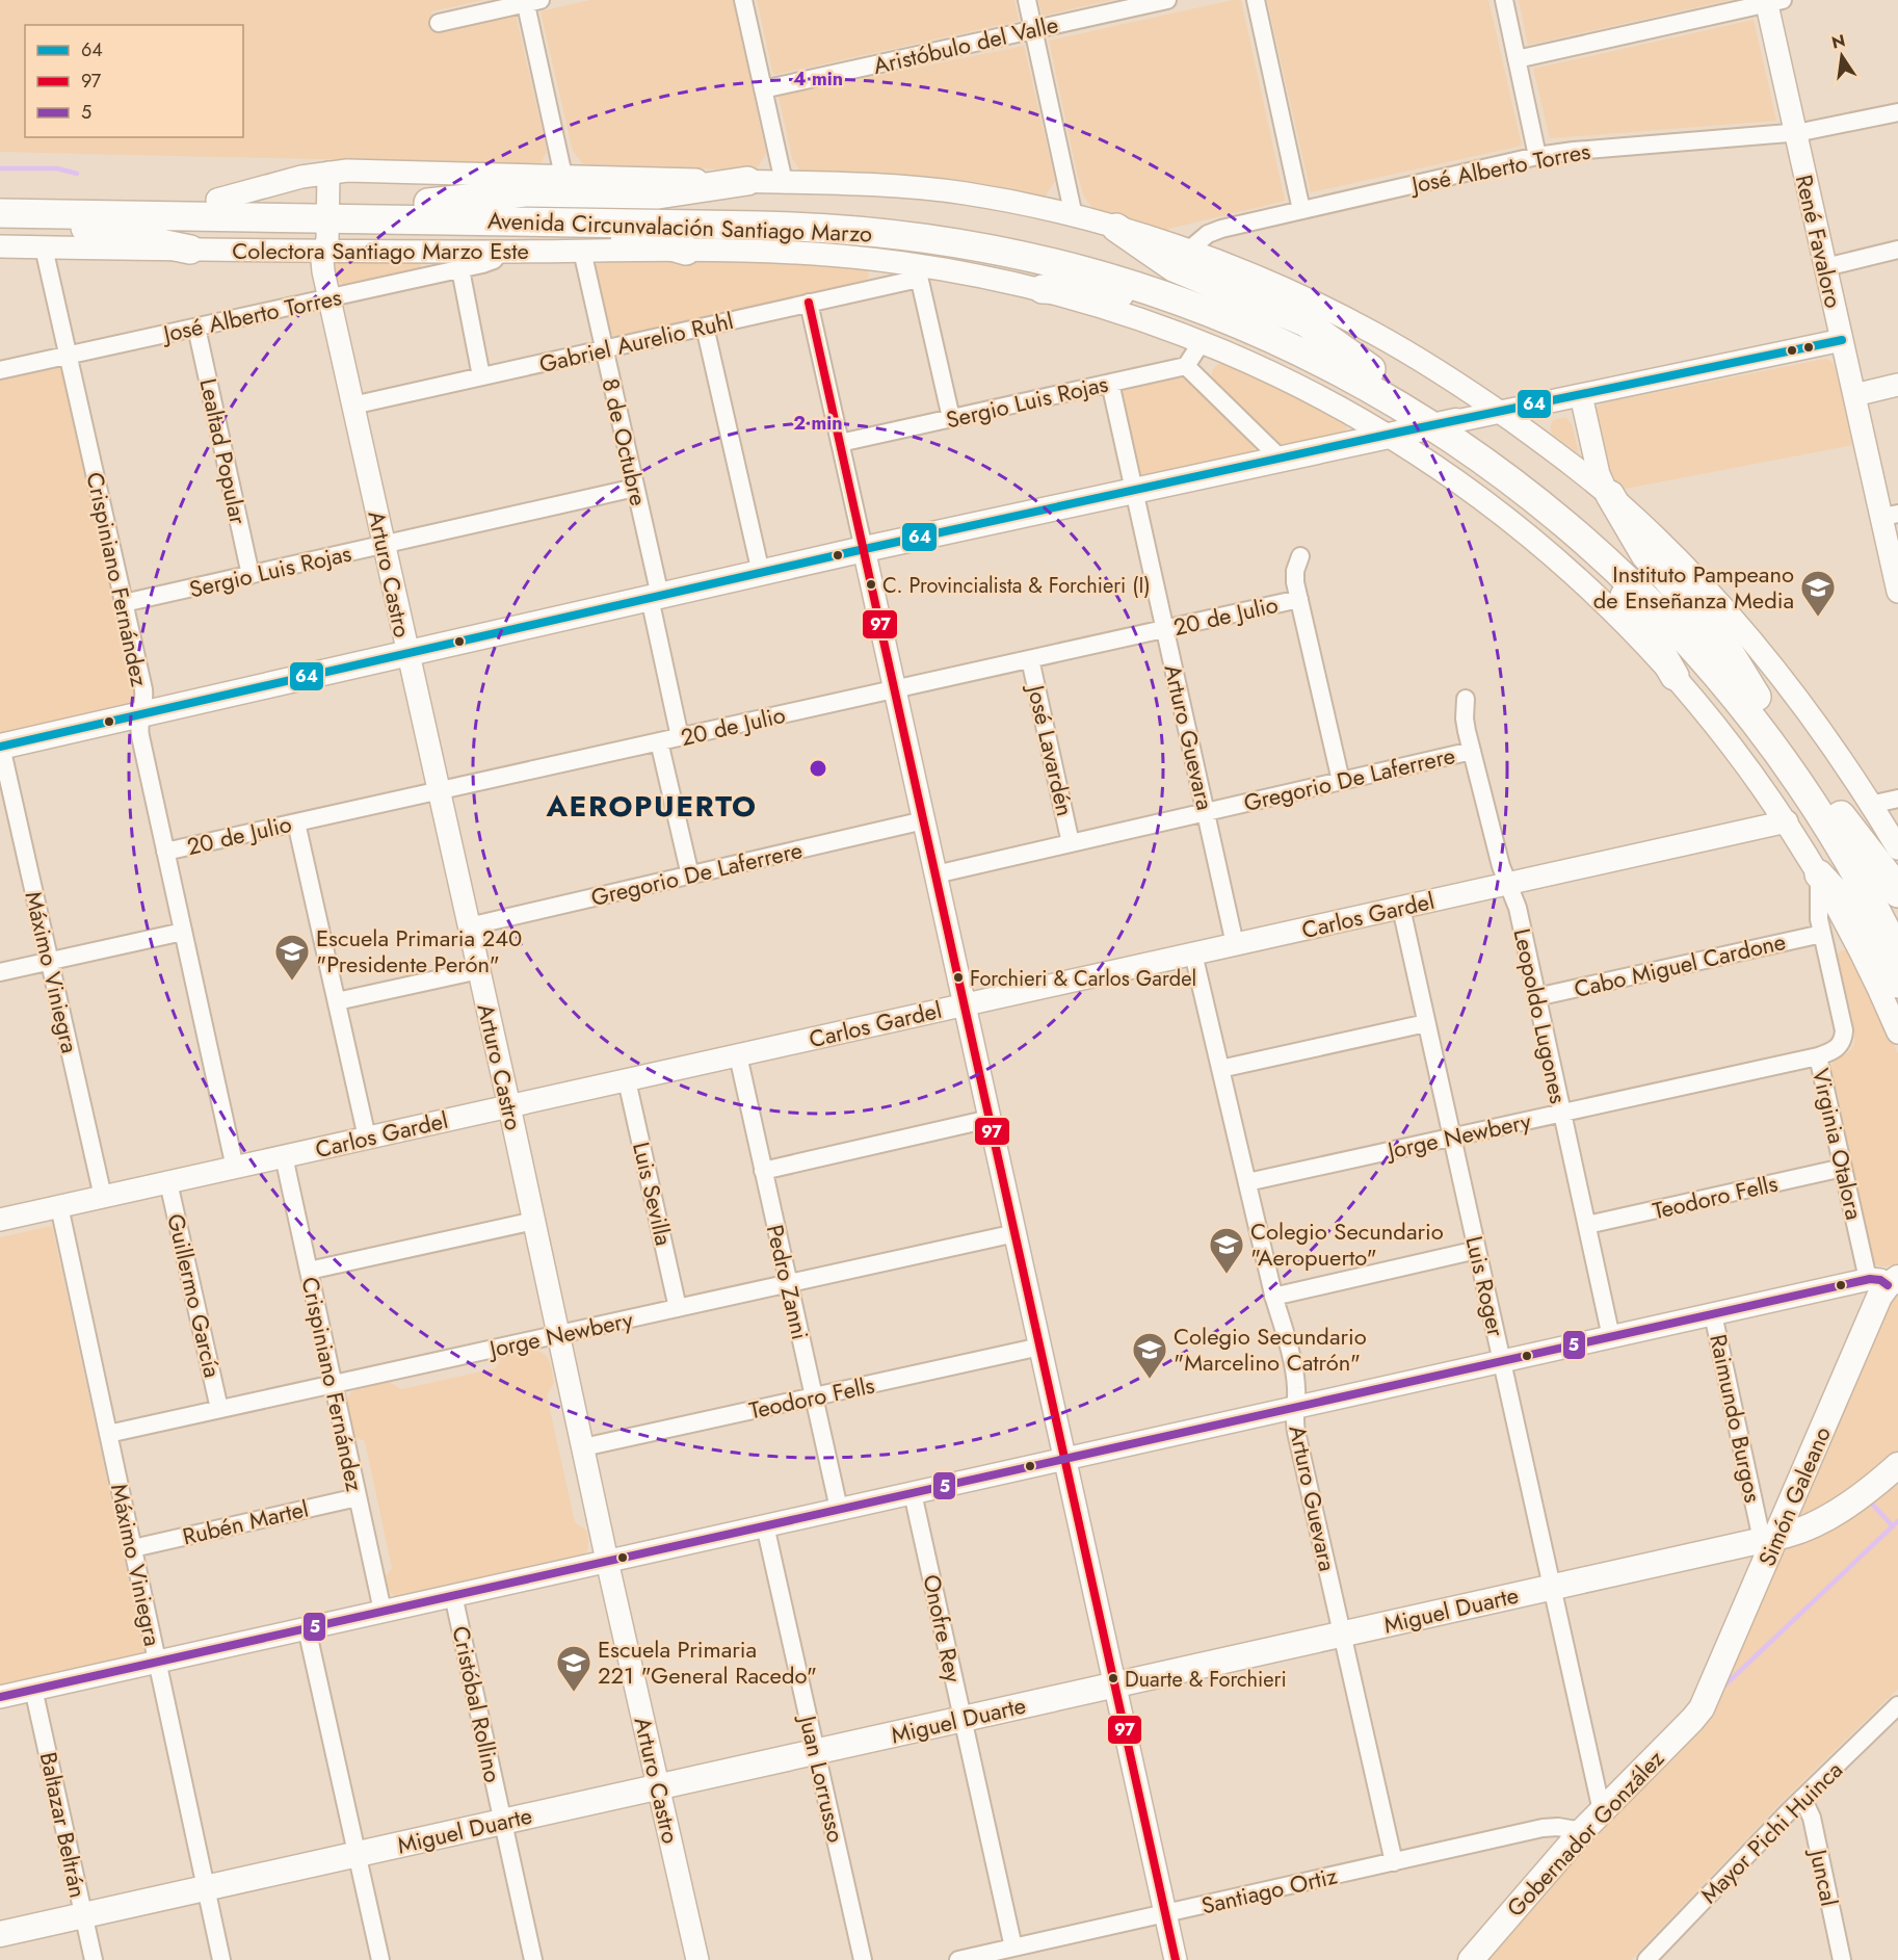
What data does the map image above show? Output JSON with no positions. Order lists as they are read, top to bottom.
{
  "streets": {
    "highway": ["Avenida Circunvalación Santiago Marzo"],
    "main road": ["Simón Galeano", "Miguel Duarte", "Gobernador González"],
    "street": [
      "Aristóbulo del Valle",
      "José Alberto Torres",
      "René Favaloro",
      "Colectora Santiago Marzo Este",
      "Gabriel Aurelio Ruhl",
      "Sergio Luis Rojas",
      "8 de Octubre",
      "Lealtad Popular",
      "Arturo Castro",
      "Crispiniano Fernández",
      "20 de Julio",
      "Arturo Guevara",
      "José Lavardén",
      "Gregorio De Laferrere",
      "Carlos Gardel",
      "Cabo Miguel Cardone",
      "Máximo Viniegra",
      "Leopoldo Lugones",
      "Jorge Newbery",
      "Virginia Otalora",
      "Luis Sevilla",
      "Teodoro Fells",
      "Pedro Zanni",
      "Luis Roger",
      "Guillermo García",
      "Raimundo Burgos",
      "Rubén Martel",
      "Onofre Rey",
      "Cristóbal Rollino",
      "Juan Lorrusso",
      "Baltazar Beltrán",
      "Mayor Pichi Huinca",
      "Juncal",
      "Santiago Ortiz"
    ]
  },
  "crossings": [
    ["José Alberto Torres", "René Favaloro"],
    ["José Alberto Torres", "Colectora Santiago Marzo Este"],
    ["José Alberto Torres", "Lealtad Popular"],
    ["José Alberto Torres", "Arturo Castro"],
    ["José Alberto Torres", "Crispiniano Fernández"],
    ["Avenida Circunvalación Santiago Marzo", "Arturo Castro"],
    ["Colectora Santiago Marzo Este", "Gabriel Aurelio Ruhl"],
    ["Colectora Santiago Marzo Este", "8 de Octubre"],
    ["Colectora Santiago Marzo Este", "Arturo Castro"],
    ["Colectora Santiago Marzo Este", "Crispiniano Fernández"],
    ["Colectora Santiago Marzo Este", "Carlos Gardel"],
    ["Colectora Santiago Marzo Este", "Virginia Otalora"],
    ["Gabriel Aurelio Ruhl", "8 de Octubre"],
    ["Gabriel Aurelio Ruhl", "Arturo Castro"],
    ["Sergio Luis Rojas", "8 de Octubre"],
    ["Sergio Luis Rojas", "Lealtad Popular"],
    ["Sergio Luis Rojas", "Arturo Castro"],
    ["Sergio Luis Rojas", "Crispiniano Fernández"],
    ["Sergio Luis Rojas", "Arturo Guevara"],
    ["8 de Octubre", "20 de Julio"],
    ["Arturo Castro", "20 de Julio"],
    ["Arturo Castro", "Gregorio De Laferrere"],
    ["Arturo Castro", "Carlos Gardel"],
    ["Arturo Castro", "Jorge Newbery"],
    ["Arturo Castro", "Teodoro Fells"],
    ["Arturo Castro", "Miguel Duarte"],
    ["Crispiniano Fernández", "20 de Julio"],
    ["Crispiniano Fernández", "Carlos Gardel"],
    ["Crispiniano Fernández", "Jorge Newbery"],
    ["Crispiniano Fernández", "Rubén Martel"],
    ["20 de Julio", "Arturo Guevara"],
    ["20 de Julio", "José Lavardén"],
    ["Arturo Guevara", "Gregorio De Laferrere"],
    ["Arturo Guevara", "Carlos Gardel"],
    ["Arturo Guevara", "Jorge Newbery"],
    ["Arturo Guevara", "Miguel Duarte"],
    ["Arturo Guevara", "Santiago Ortiz"],
    ["José Lavardén", "Gregorio De Laferrere"],
    ["Gregorio De Laferrere", "Leopoldo Lugones"],
    ["Carlos Gardel", "Máximo Viniegra"],
    ["Carlos Gardel", "Leopoldo Lugones"],
    ["Carlos Gardel", "Luis Sevilla"],
    ["Carlos Gardel", "Pedro Zanni"],
    ["Carlos Gardel", "Luis Roger"],
    ["Carlos Gardel", "Guillermo García"],
    ["Cabo Miguel Cardone", "Leopoldo Lugones"],
    ["Cabo Miguel Cardone", "Virginia Otalora"],
    ["Máximo Viniegra", "Jorge Newbery"],
    ["Máximo Viniegra", "Rubén Martel"],
    ["Máximo Viniegra", "Miguel Duarte"],
    ["Leopoldo Lugones", "Jorge Newbery"],
    ["Leopoldo Lugones", "Teodoro Fells"],
    ["Jorge Newbery", "Virginia Otalora"],
    ["Jorge Newbery", "Luis Sevilla"],
    ["Jorge Newbery", "Pedro Zanni"],
    ["Jorge Newbery", "Luis Roger"],
    ["Jorge Newbery", "Guillermo García"],
    ["Virginia Otalora", "Teodoro Fells"],
    ["Virginia Otalora", "Simón Galeano"],
    ["Teodoro Fells", "Pedro Zanni"],
    ["Luis Roger", "Miguel Duarte"],
    ["Luis Roger", "Gobernador González"],
    ["Raimundo Burgos", "Simón Galeano"],
    ["Raimundo Burgos", "Miguel Duarte"],
    ["Simón Galeano", "Miguel Duarte"],
    ["Simón Galeano", "Gobernador González"],
    ["Miguel Duarte", "Onofre Rey"],
    ["Miguel Duarte", "Cristóbal Rollino"],
    ["Miguel Duarte", "Juan Lorrusso"],
    ["Miguel Duarte", "Baltazar Beltrán"],
    ["Onofre Rey", "Santiago Ortiz"],
    ["Mayor Pichi Huinca", "Juncal"],
    ["Gobernador González", "Santiago Ortiz"]
  ],
  "districts": ["AEROPUERTO"],
  "places": {
    "other": ["C. Provincialista & Forchieri (I)", "Forchieri & Carlos Gardel", "Duarte & Forchieri"],
    "school or university": [
      "Instituto Pampeano de Enseñanza Media",
      "Escuela Primaria 240 \"Presidente Perón\"",
      "Colegio Secundario \"Aeropuerto\"",
      "Colegio Secundario \"Marcelino Catrón\"",
      "Escuela Primaria 221 \"General Racedo\""
    ]
  },
  "lines": ["transit line 97", "transit line 64", "transit line 5"],
  "legend": ["64", "97", "5"],
  "north": "top",
  "rings": ["4 min", "2 min"]
}
